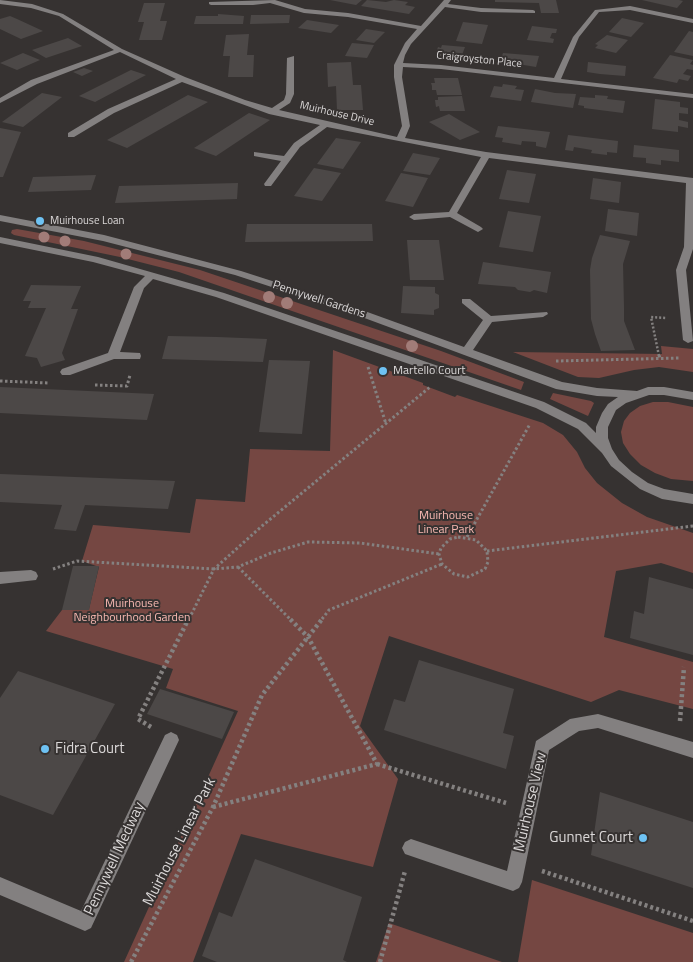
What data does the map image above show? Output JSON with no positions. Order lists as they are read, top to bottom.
{
  "streets": {
    "street": [
      "Craigroyston Place",
      "Muirhouse Drive",
      "Pennywell Gardens",
      "Muirhouse View",
      "Pennywell Medway"
    ],
    "path": ["Muirhouse Linear Park"]
  },
  "parks": ["Muirhouse Linear Park", "Muirhouse Neighbourhood Garden"],
  "places": [
    "Muirhouse Loan",
    "Martello Court",
    "Fidra Court",
    "Gunnet Court"
  ]
}
